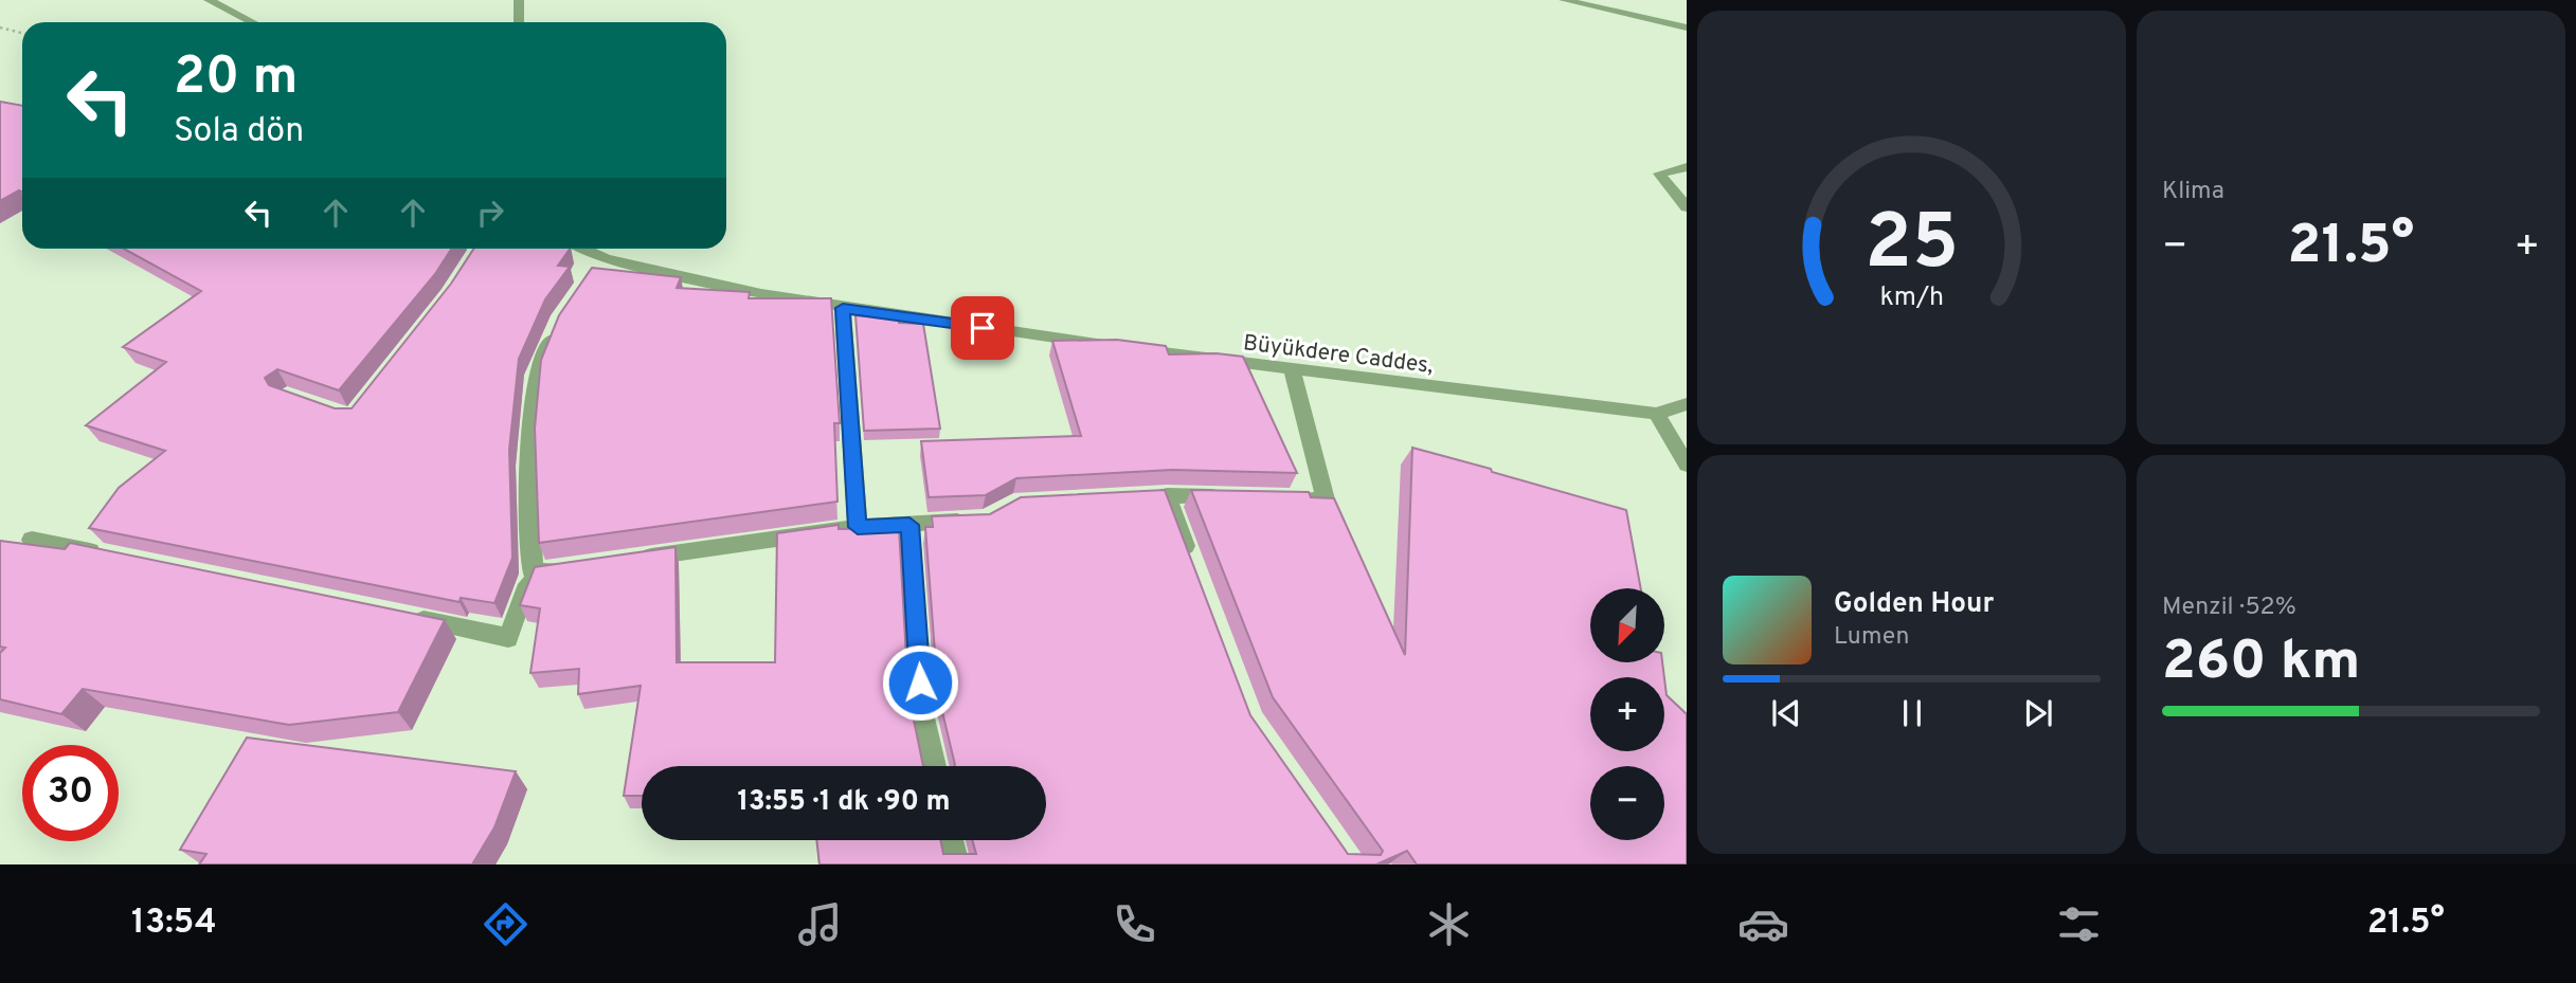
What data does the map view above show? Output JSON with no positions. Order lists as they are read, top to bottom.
{
  "streets": {
    "street": ["Büyükdere Caddes,"]
  },
  "north": "bottom left",
  "page": {
    "tile": [
      "Klima",
      ["Menzil · 52%", "260 km"]
    ],
    "turn": ["20 m", "Sola dön"],
    "heat": ["−", "21.5°", "+"],
    "song": ["Golden Hour", "Lumen"],
    "map_buttons": ["+", "−"],
    "limit": "30",
    "trip": "13:55 · 1 dk · 90 m",
    "tabs": ["13:54", "21.5°"],
    "gauge": ["25", "km/h"]
  }
}
